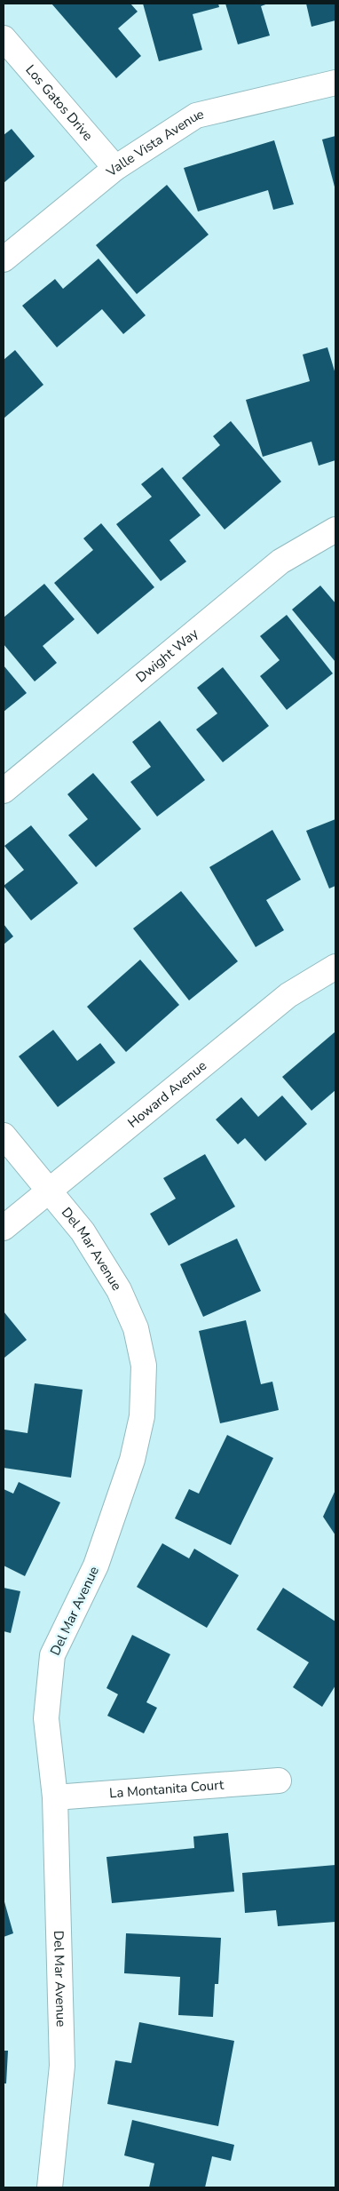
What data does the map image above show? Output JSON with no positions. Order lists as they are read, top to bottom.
{
  "streets": {
    "street": [
      "Los Gatos Drive",
      "Valle Vista Avenue",
      "Dwight Way",
      "Howard Avenue",
      "Del Mar Avenue",
      "La Montanita Court"
    ]
  },
  "crossings": [
    ["Los Gatos Drive", "Valle Vista Avenue"],
    ["Howard Avenue", "Del Mar Avenue"],
    ["Del Mar Avenue", "La Montanita Court"]
  ]
}
